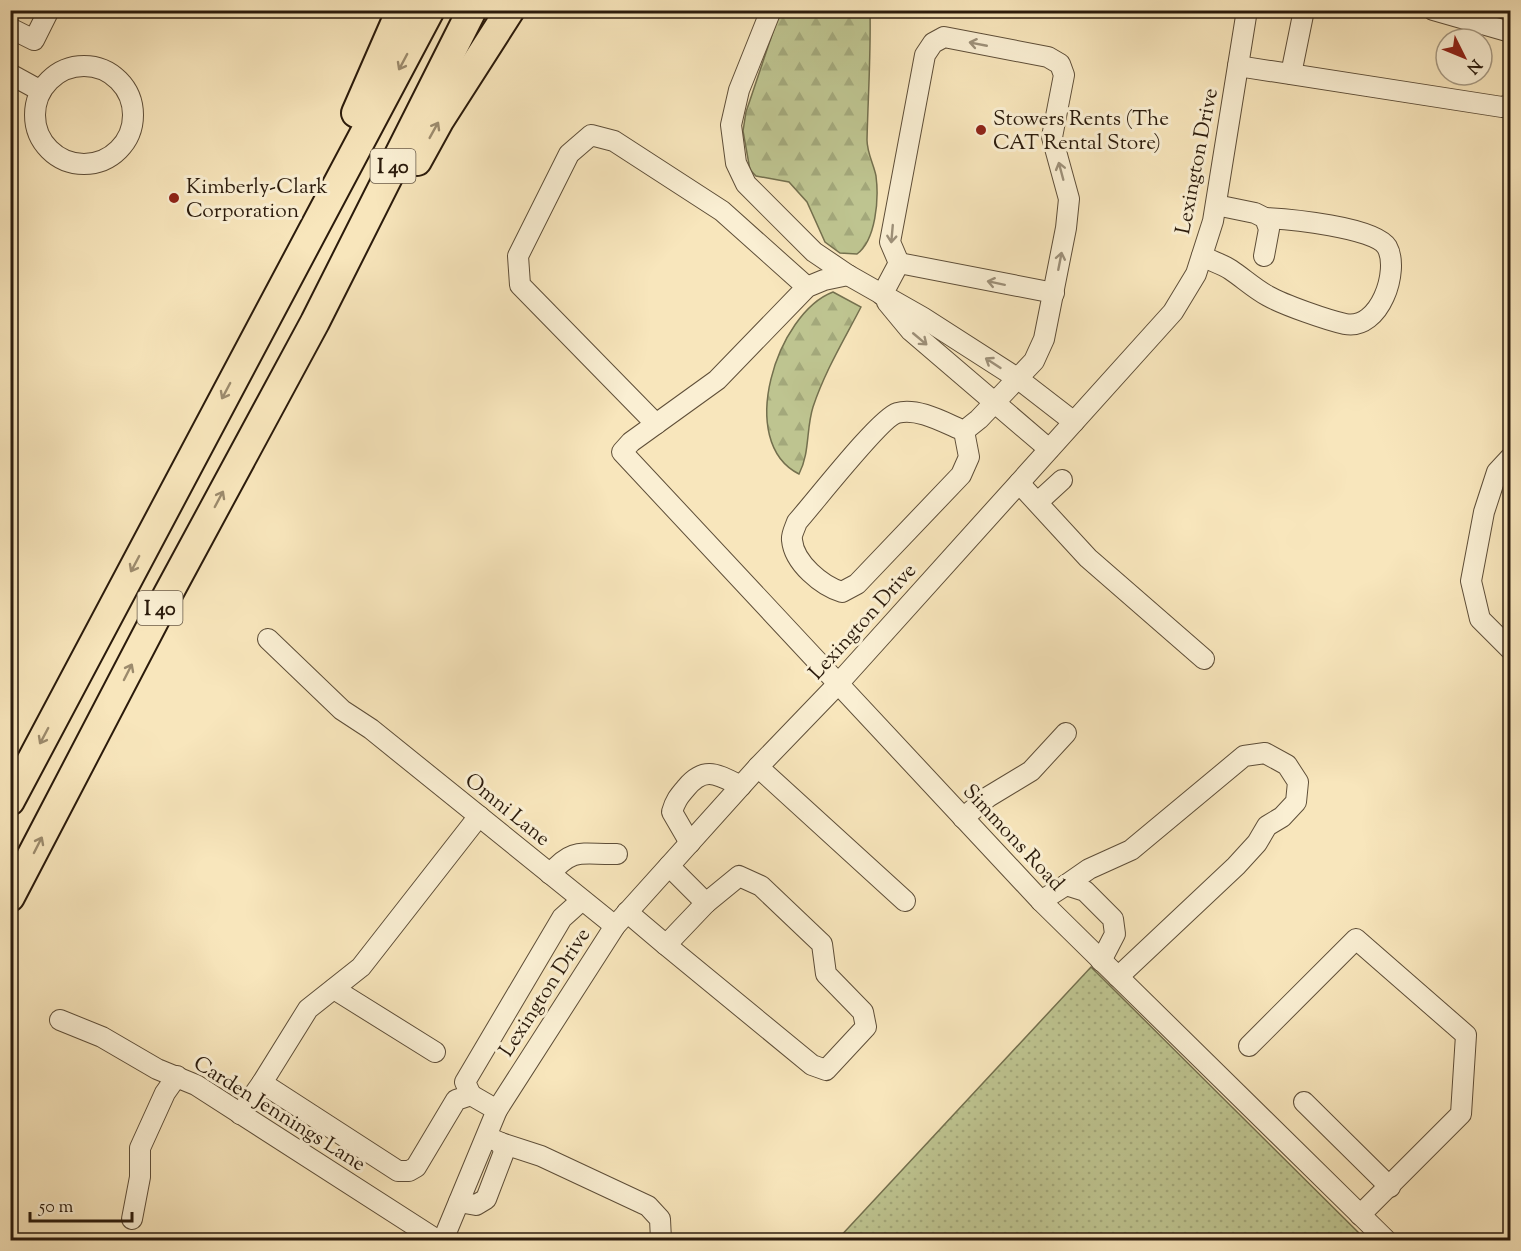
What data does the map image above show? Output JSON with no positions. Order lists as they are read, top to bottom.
{
  "streets": {
    "highway": ["I 40"],
    "street": [
      "Lexington Drive",
      "Omni Lane",
      "Simmons Road",
      "Carden Jennings Lane"
    ]
  },
  "crossings": [
    ["Lexington Drive", "Omni Lane"],
    ["Lexington Drive", "Simmons Road"]
  ],
  "places": ["Stowers Rents (The CAT Rental Store)", "Kimberly-Clark Corporation"],
  "scale_bar": "50 m",
  "north": "bottom right"
}
